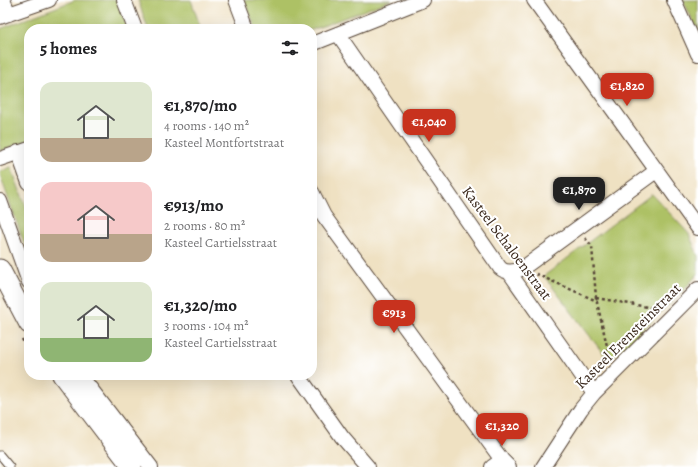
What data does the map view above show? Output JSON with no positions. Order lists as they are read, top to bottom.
{
  "streets": {
    "street": ["Kasteel Schaloenstraat", "Kasteel Erensteinstraat"]
  },
  "crossings": [
    ["Kasteel Schaloenstraat", "Kasteel Erensteinstraat"]
  ],
  "page": {
    "heading": "5 homes",
    "list": [
      {
        "name": "€1,870/mo",
        "note": "4 rooms · 140 m² · Kasteel Montfortstraat"
      },
      {
        "name": "€913/mo",
        "note": "2 rooms · 80 m² · Kasteel Cartielsstraat"
      },
      {
        "name": "€1,320/mo",
        "note": "3 rooms · 104 m² · Kasteel Cartielsstraat"
      }
    ],
    "price": [
      "€1,820",
      "€1,040",
      "€1,870",
      "€913",
      "€1,320"
    ]
  }
}
